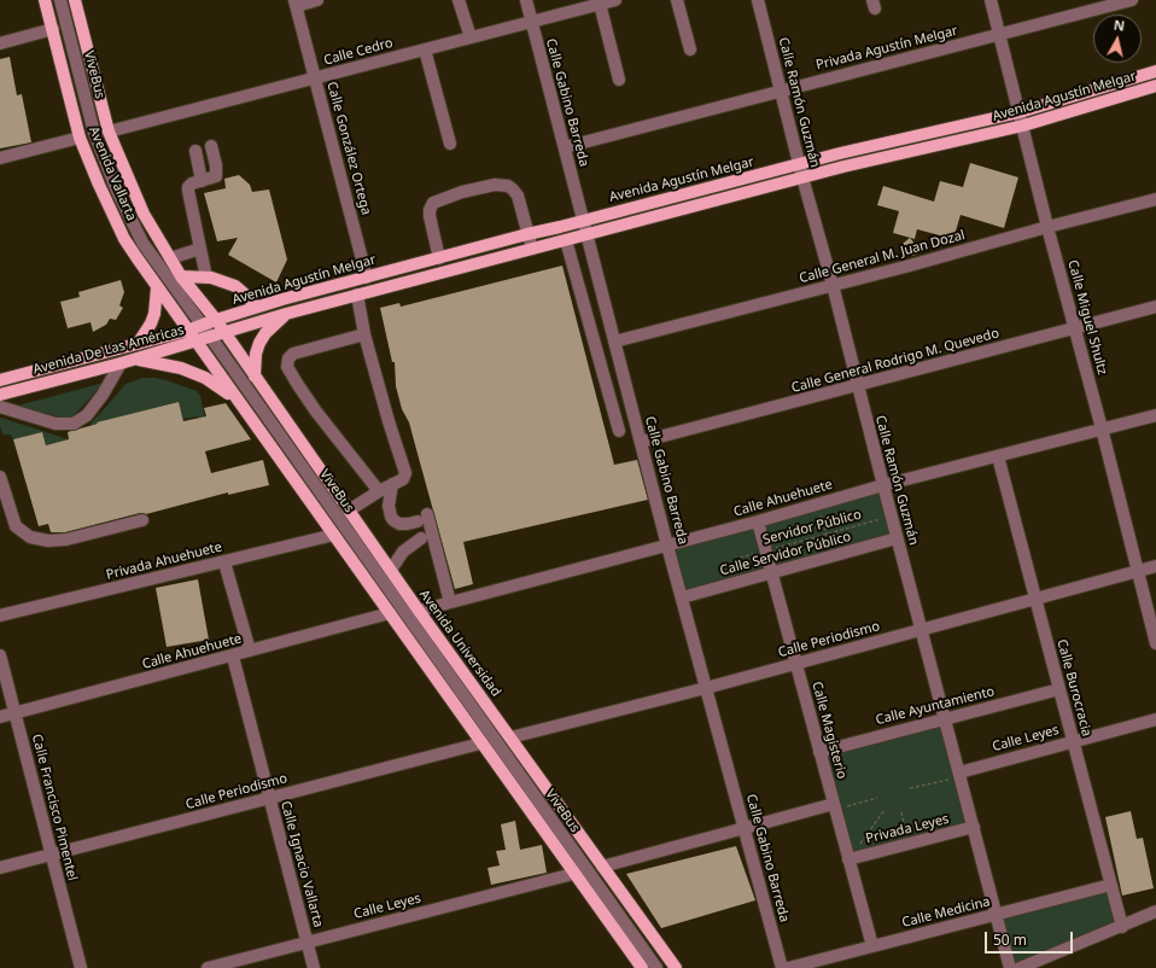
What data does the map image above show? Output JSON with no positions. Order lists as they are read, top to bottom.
{
  "streets": {
    "main road": [
      "Avenida Agustín Melgar",
      "Avenida Vallarta",
      "Avenida De Las Américas",
      "Avenida Universidad"
    ],
    "street": [
      "Privada Agustín Melgar",
      "Calle Cedro",
      "ViveBus",
      "Calle Gabino Barreda",
      "Calle Ramón Guzmán",
      "Calle González Ortega",
      "Calle General M. Juan Dozal",
      "Calle Miguel Shultz",
      "Calle General Rodrigo M. Quevedo",
      "Calle Ahuehuete",
      "Calle Servidor Público",
      "Privada Ahuehuete",
      "Calle Periodismo",
      "Calle Burocracia",
      "Calle Ayuntamiento",
      "Calle Magisterio",
      "Calle Leyes",
      "Calle Francisco Pimentel",
      "Privada Leyes",
      "Calle Ignacio Vallarta",
      "Calle Medicina"
    ],
    "path": ["Servidor Público"]
  },
  "crossings": [
    ["Privada Agustín Melgar", "Calle Gabino Barreda"],
    ["Privada Agustín Melgar", "Calle Ramón Guzmán"],
    ["Privada Agustín Melgar", "Calle Miguel Shultz"],
    ["Calle Cedro", "Calle Gabino Barreda"],
    ["Calle Cedro", "Calle González Ortega"],
    ["Calle Cedro", "Avenida Vallarta"],
    ["ViveBus", "Avenida De Las Américas"],
    ["Avenida Agustín Melgar", "Calle Gabino Barreda"],
    ["Avenida Agustín Melgar", "Calle Ramón Guzmán"],
    ["Avenida Agustín Melgar", "Calle González Ortega"],
    ["Avenida Agustín Melgar", "Avenida Vallarta"],
    ["Avenida Agustín Melgar", "Calle Miguel Shultz"],
    ["Avenida Agustín Melgar", "Avenida De Las Américas"],
    ["Avenida Agustín Melgar", "Avenida Universidad"],
    ["Calle Gabino Barreda", "Calle General M. Juan Dozal"],
    ["Calle Gabino Barreda", "Calle General Rodrigo M. Quevedo"],
    ["Calle Gabino Barreda", "Calle Ahuehuete"],
    ["Calle Gabino Barreda", "Calle Servidor Público"],
    ["Calle Gabino Barreda", "Calle Periodismo"],
    ["Calle Ramón Guzmán", "Calle General M. Juan Dozal"],
    ["Calle Ramón Guzmán", "Calle General Rodrigo M. Quevedo"],
    ["Calle Ramón Guzmán", "Calle Ahuehuete"],
    ["Calle Ramón Guzmán", "Servidor Público"],
    ["Calle Ramón Guzmán", "Calle Servidor Público"],
    ["Calle Ramón Guzmán", "Calle Periodismo"],
    ["Calle Ramón Guzmán", "Calle Ayuntamiento"],
    ["Calle Ramón Guzmán", "Calle Leyes"],
    ["Calle Ramón Guzmán", "Privada Leyes"],
    ["Calle Ramón Guzmán", "Calle Medicina"],
    ["Avenida Vallarta", "Avenida De Las Américas"],
    ["Avenida Vallarta", "Avenida Universidad"],
    ["Calle General M. Juan Dozal", "Calle Miguel Shultz"],
    ["Calle Miguel Shultz", "Calle General Rodrigo M. Quevedo"],
    ["Calle Miguel Shultz", "Calle Ahuehuete"],
    ["Calle Miguel Shultz", "Calle Periodismo"],
    ["Avenida De Las Américas", "Avenida Universidad"],
    ["Calle Ahuehuete", "Avenida Universidad"],
    ["Calle Ahuehuete", "Calle Burocracia"],
    ["Calle Ahuehuete", "Calle Magisterio"],
    ["Calle Ahuehuete", "Calle Francisco Pimentel"],
    ["Calle Ahuehuete", "Calle Ignacio Vallarta"],
    ["Servidor Público", "Calle Magisterio"],
    ["Calle Servidor Público", "Calle Magisterio"],
    ["Calle Periodismo", "Avenida Universidad"],
    ["Calle Periodismo", "Calle Burocracia"],
    ["Calle Periodismo", "Calle Magisterio"],
    ["Calle Periodismo", "Calle Francisco Pimentel"],
    ["Calle Periodismo", "Calle Ignacio Vallarta"],
    ["Calle Burocracia", "Calle Ayuntamiento"],
    ["Calle Burocracia", "Calle Leyes"],
    ["Calle Burocracia", "Calle Medicina"],
    ["Calle Ayuntamiento", "Calle Magisterio"],
    ["Calle Magisterio", "Privada Leyes"],
    ["Calle Magisterio", "Calle Medicina"],
    ["Calle Leyes", "Calle Ignacio Vallarta"]
  ],
  "scale_bar": "50 m",
  "north": "top"
}
